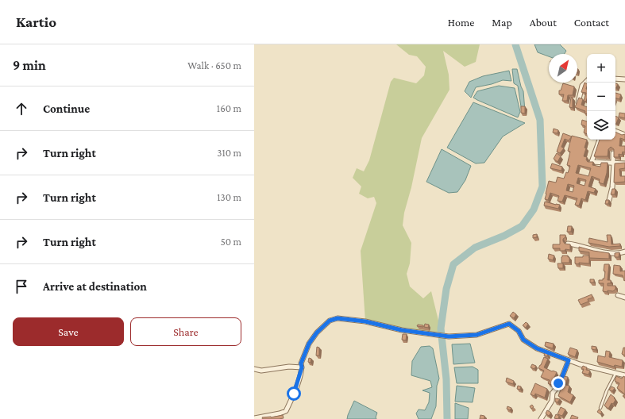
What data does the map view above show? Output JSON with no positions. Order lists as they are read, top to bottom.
{
  "north": "top right",
  "page": {
    "header": "Kartio",
    "nav": [
      "Home",
      "Map",
      "About",
      "Contact"
    ],
    "heading": ["9 min", "Walk · 650 m"],
    "map_buttons": ["+", "−"],
    "list": [
      ["Continue", "160 m"],
      ["Turn right", "310 m"],
      ["Turn right", "130 m"],
      ["Turn right", "50 m"],
      "Arrive at destination"
    ],
    "buttons": ["Save", "Share"]
  }
}
